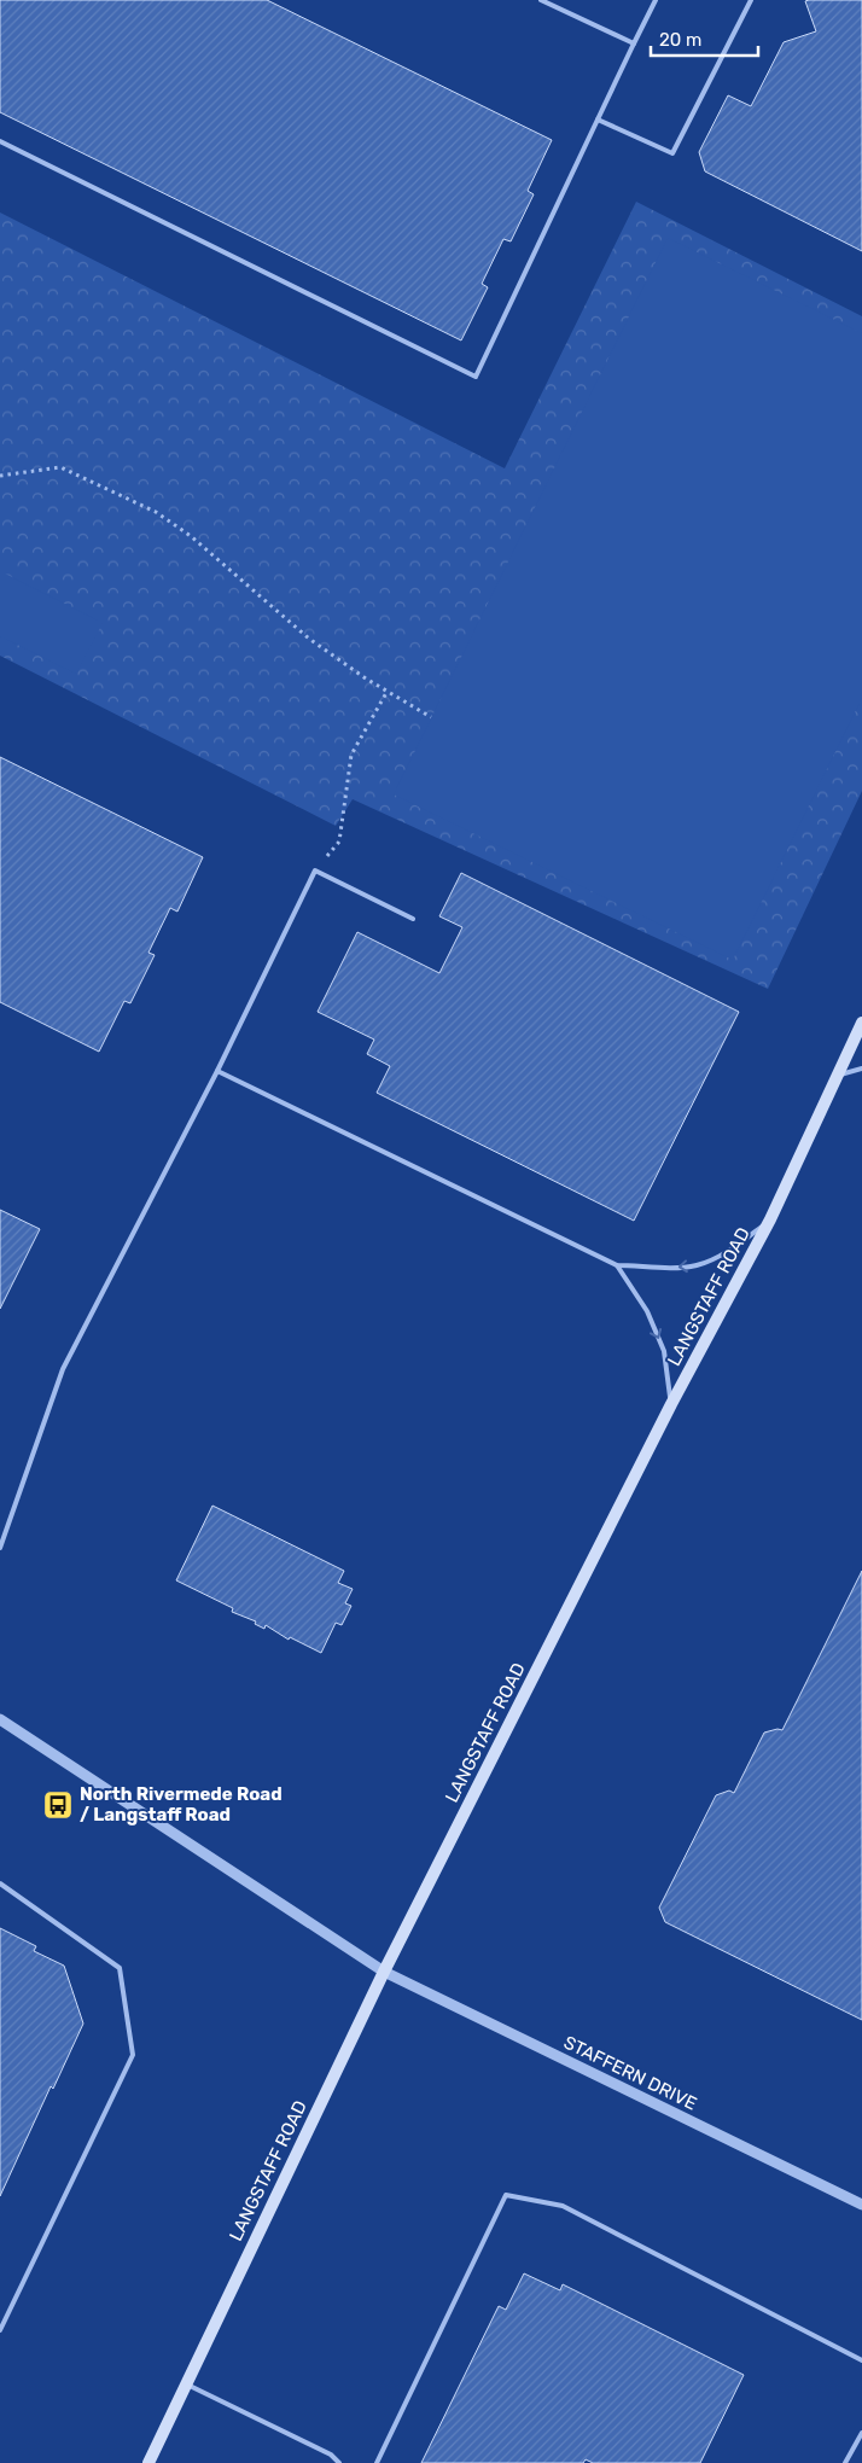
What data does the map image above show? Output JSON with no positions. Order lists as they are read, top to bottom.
{
  "streets": {
    "main road": ["LANGSTAFF ROAD"],
    "street": ["STAFFERN DRIVE"]
  },
  "crossings": [
    ["LANGSTAFF ROAD", "STAFFERN DRIVE"]
  ],
  "places": {
    "bus stop": ["North Rivermede Road / Langstaff Road"]
  },
  "scale_bar": "20 m"
}
